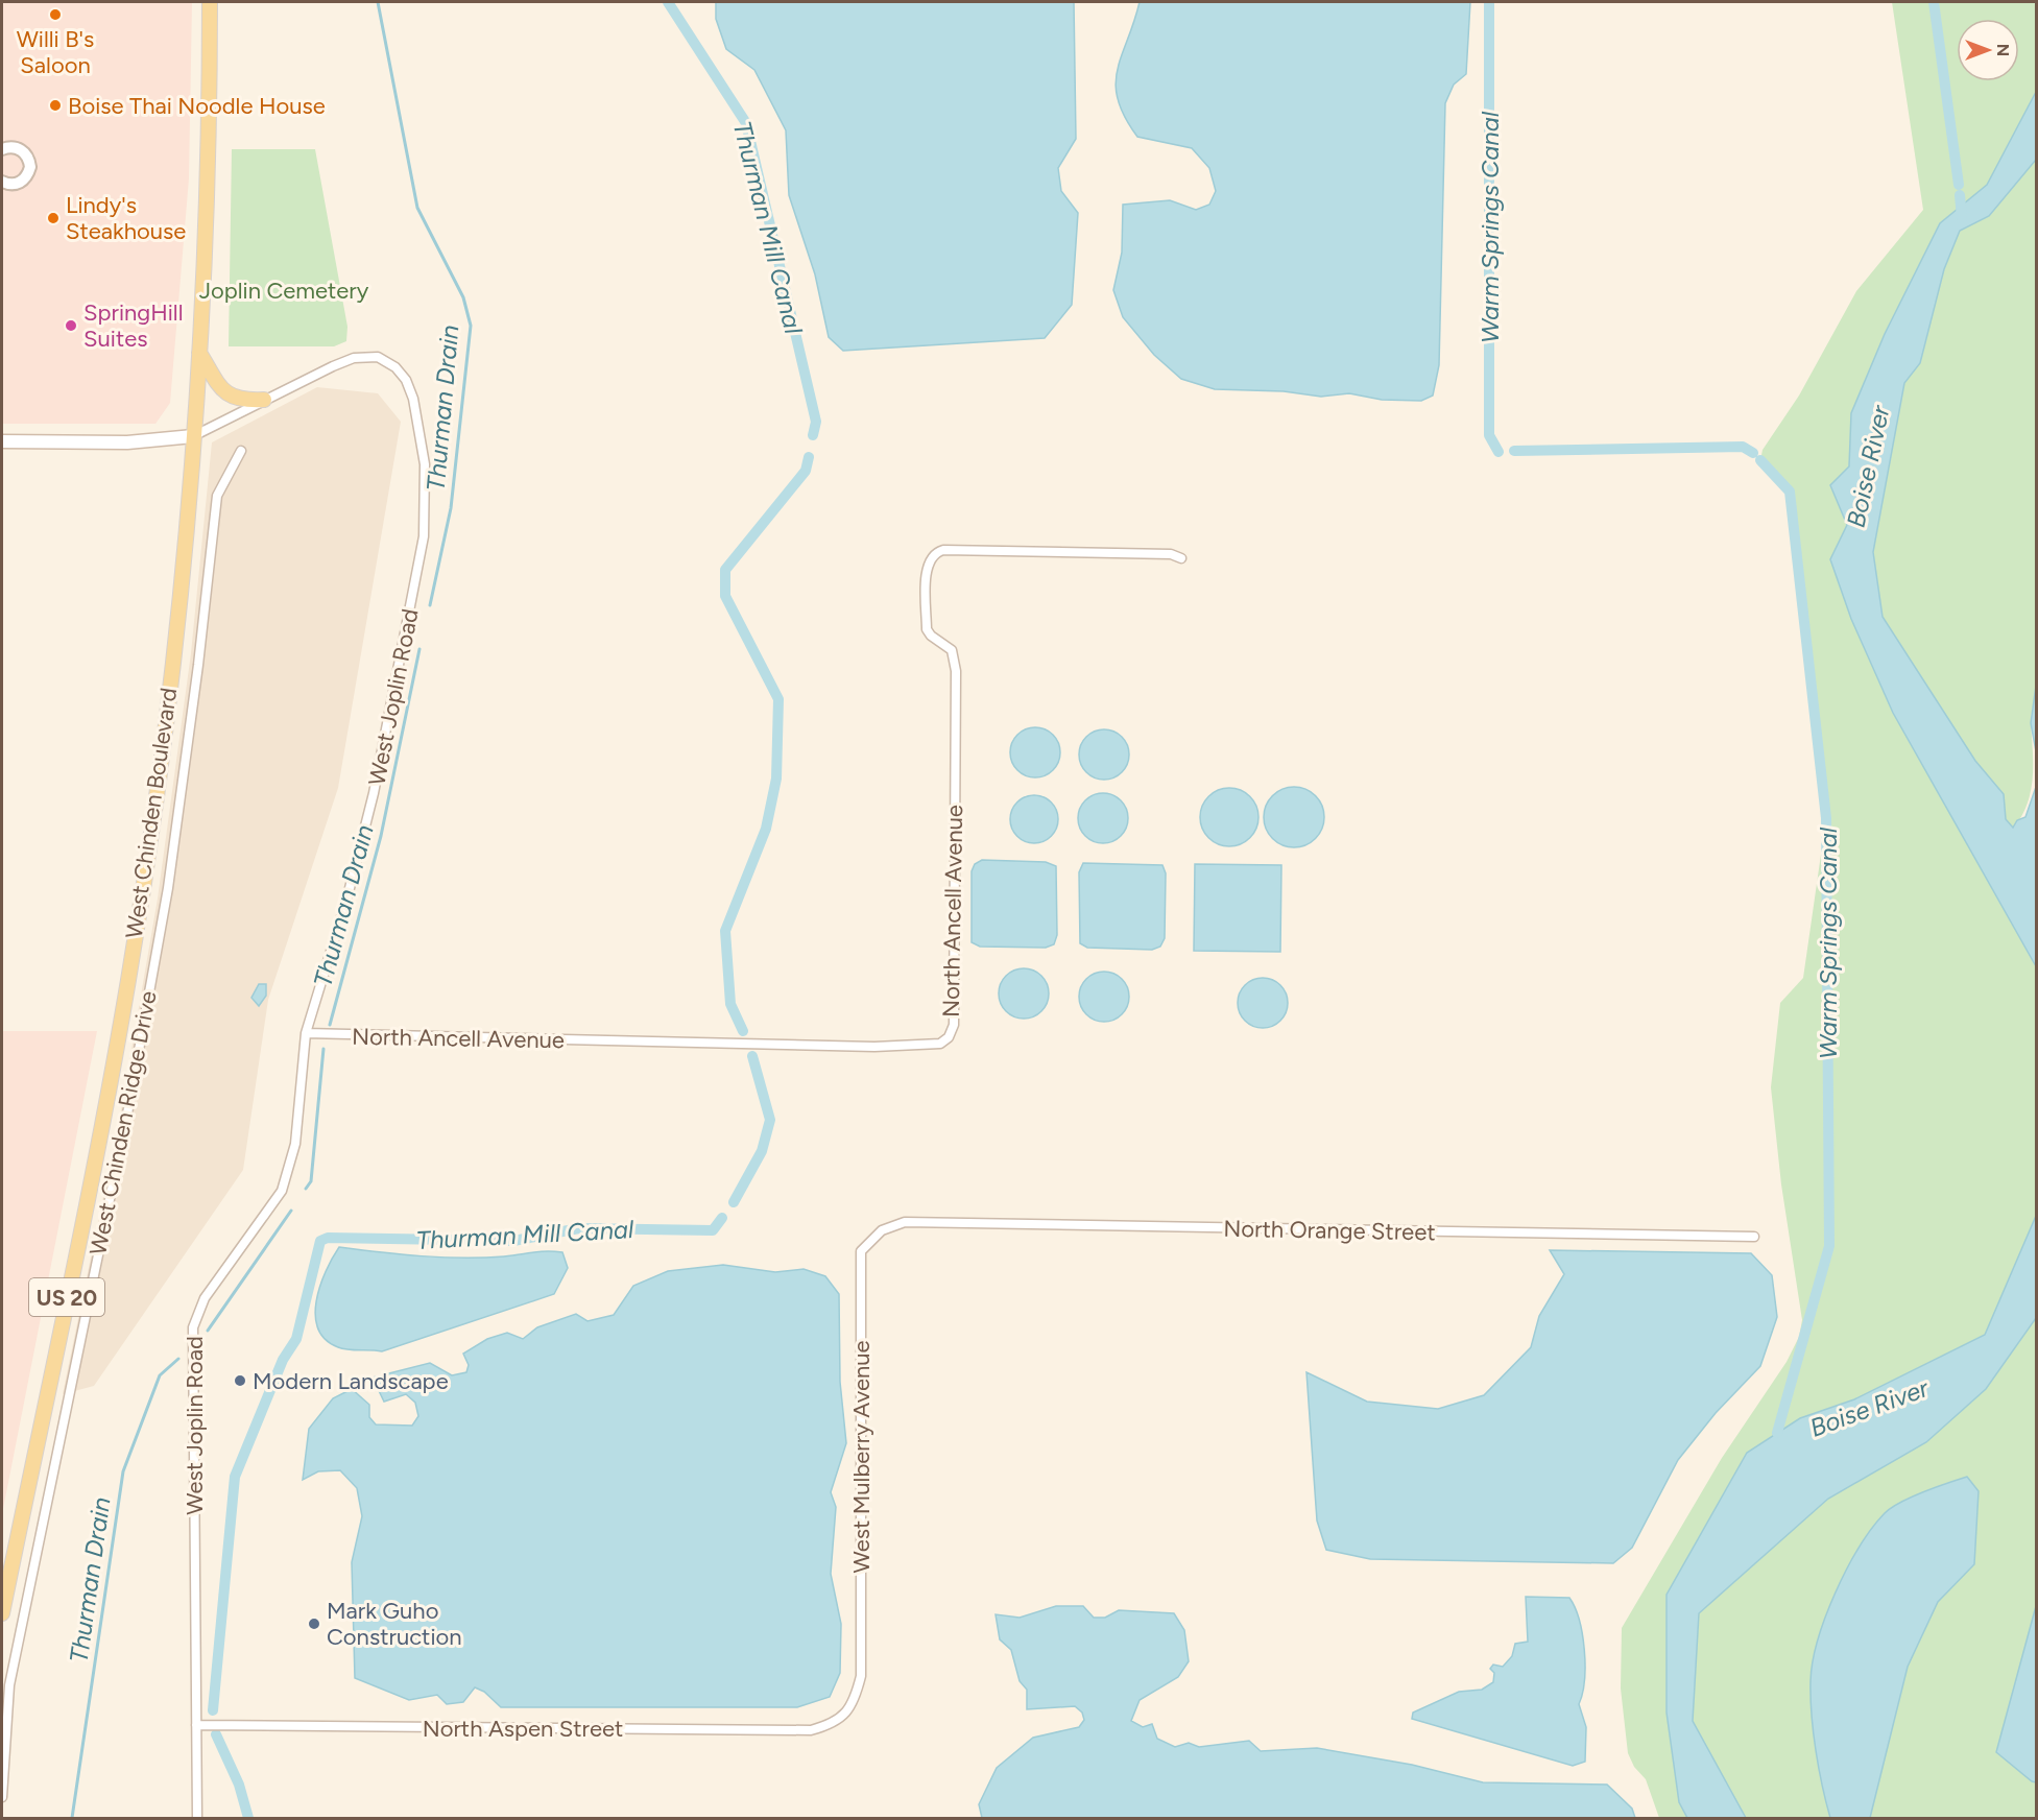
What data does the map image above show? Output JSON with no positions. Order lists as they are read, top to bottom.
{
  "streets": {
    "main road": ["West Chinden Boulevard", "US 20"],
    "street": [
      "West Joplin Road",
      "North Ancell Avenue",
      "West Chinden Ridge Drive",
      "North Orange Street",
      "West Mulberry Avenue",
      "North Aspen Street"
    ]
  },
  "crossings": [
    ["West Joplin Road", "West Chinden Boulevard"],
    ["West Joplin Road", "North Ancell Avenue"],
    ["West Joplin Road", "North Aspen Street"],
    ["North Orange Street", "West Mulberry Avenue"],
    ["West Mulberry Avenue", "North Aspen Street"]
  ],
  "water": [
    "Thurman Mill Canal",
    "Warm Springs Canal",
    "Thurman Drain",
    "Boise River"
  ],
  "parks": ["Joplin Cemetery"],
  "places": [
    "Willi B's Saloon",
    "Boise Thai Noodle House",
    "Lindy's Steakhouse",
    "SpringHill Suites",
    "Modern Landscape",
    "Mark Guho Construction"
  ],
  "north": "right"
}
